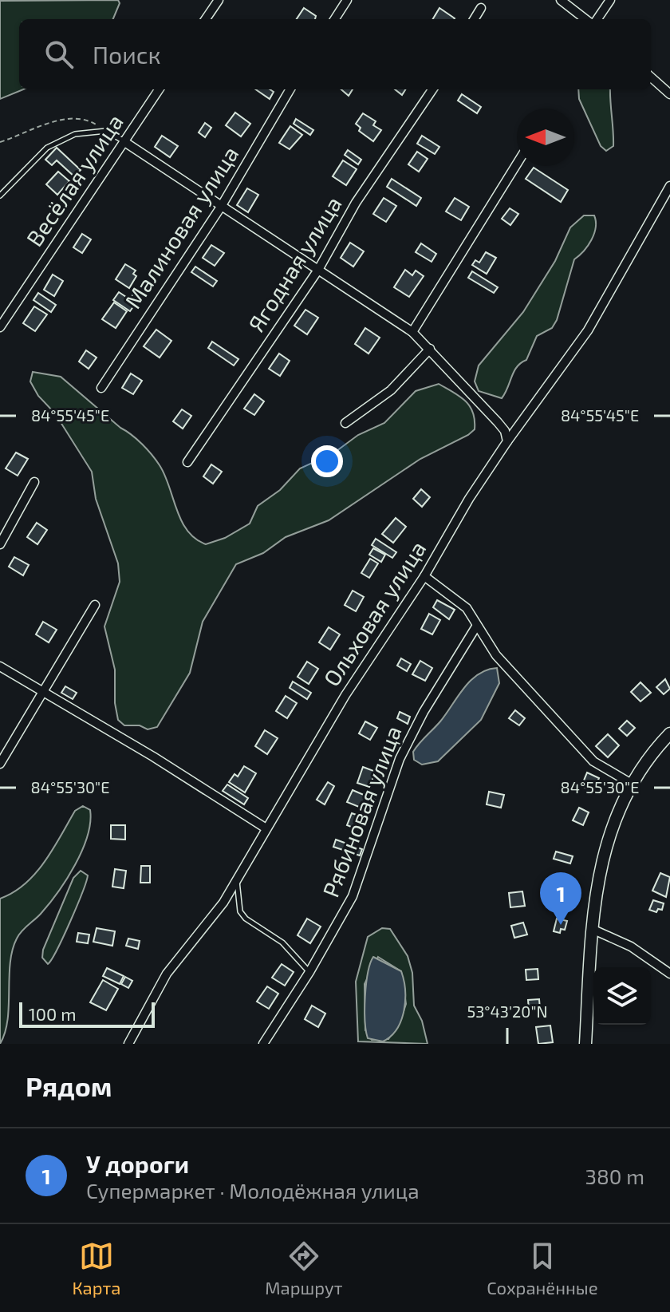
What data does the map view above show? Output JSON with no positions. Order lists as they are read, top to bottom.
{
  "streets": {
    "street": [
      "Весёлая улица",
      "Малиновая улица",
      "Ягодная улица",
      "Ольховая улица",
      "Рябиновая улица"
    ]
  },
  "scale_bar": "100 m",
  "north": "left",
  "page": {
    "search": "Поиск",
    "pins": "1",
    "scale": "100 m",
    "heading": "Рядом",
    "list": [
      {
        "mark": "1",
        "name": "У дороги",
        "note": "Супермаркет · Молодёжная улица",
        "value": "380 m"
      }
    ],
    "nav": ["Карта", "Маршрут", "Сохранённые"]
  },
  "coordinates": ["84°55'45\"E", "84°55'30\"E", "53°43'20\"N"]
}
